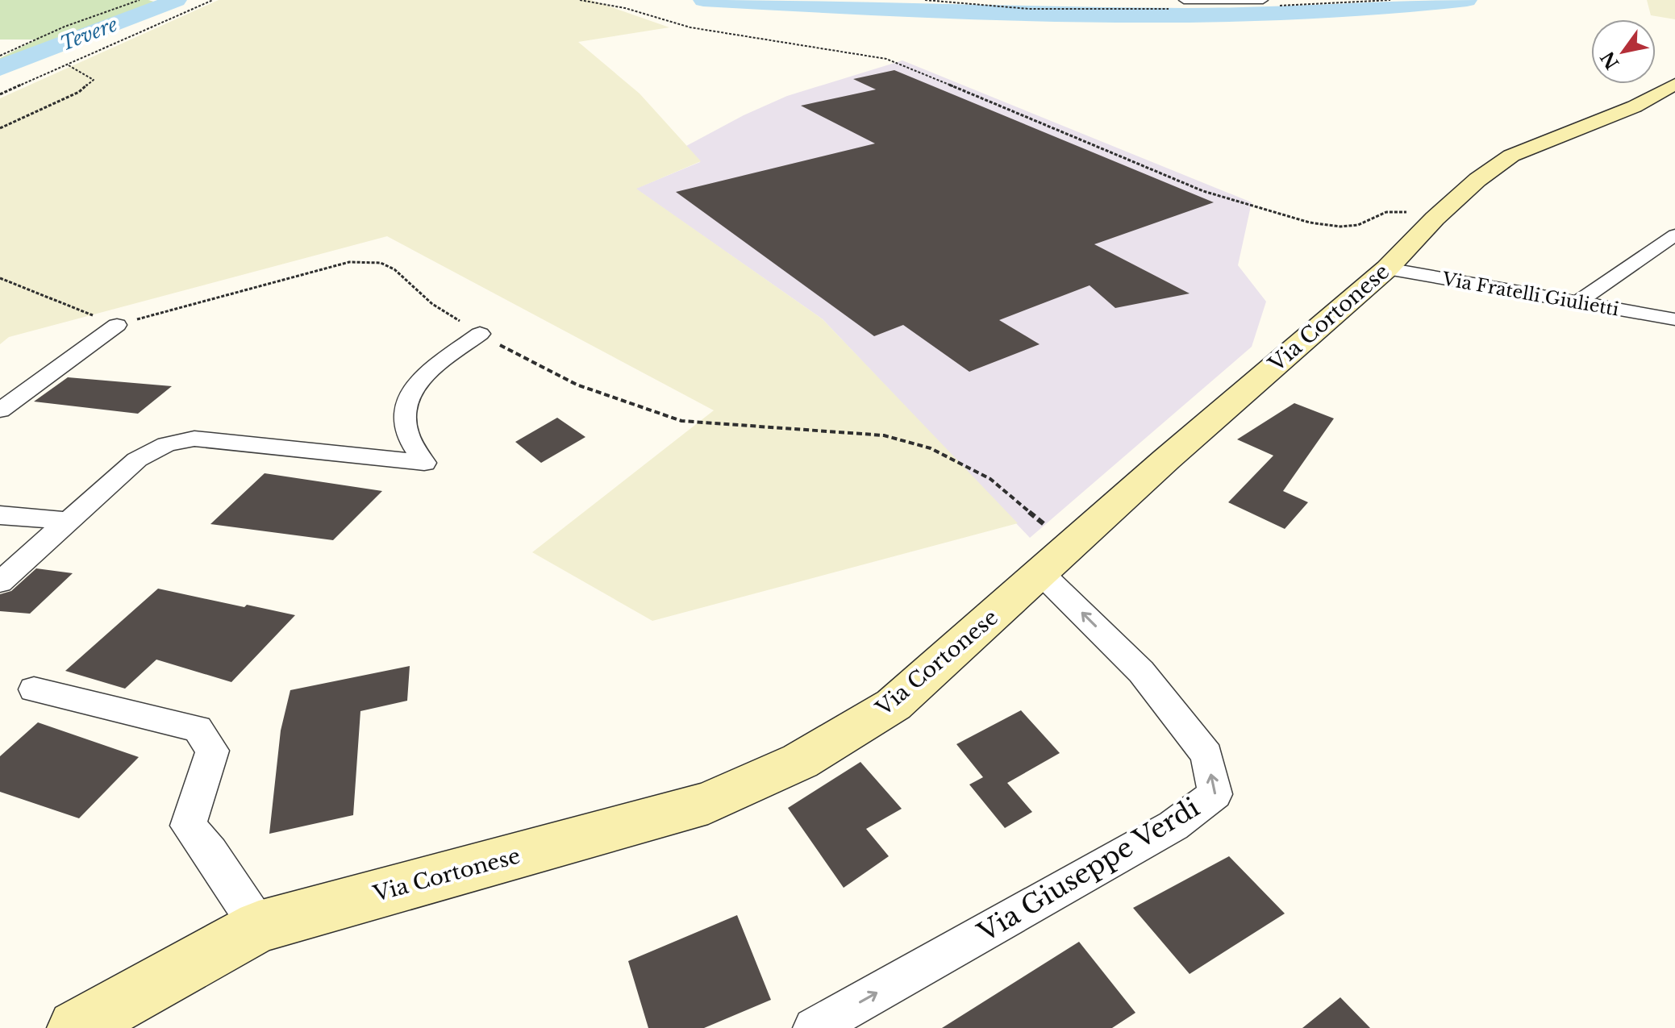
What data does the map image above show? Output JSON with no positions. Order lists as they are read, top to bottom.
{
  "streets": {
    "street": ["Via Fratelli Giulietti", "Via Cortonese", "Via Giuseppe Verdi"]
  },
  "crossings": [
    ["Via Fratelli Giulietti", "Via Cortonese"],
    ["Via Cortonese", "Via Giuseppe Verdi"]
  ],
  "water": ["Tevere"],
  "north": "bottom left"
}
